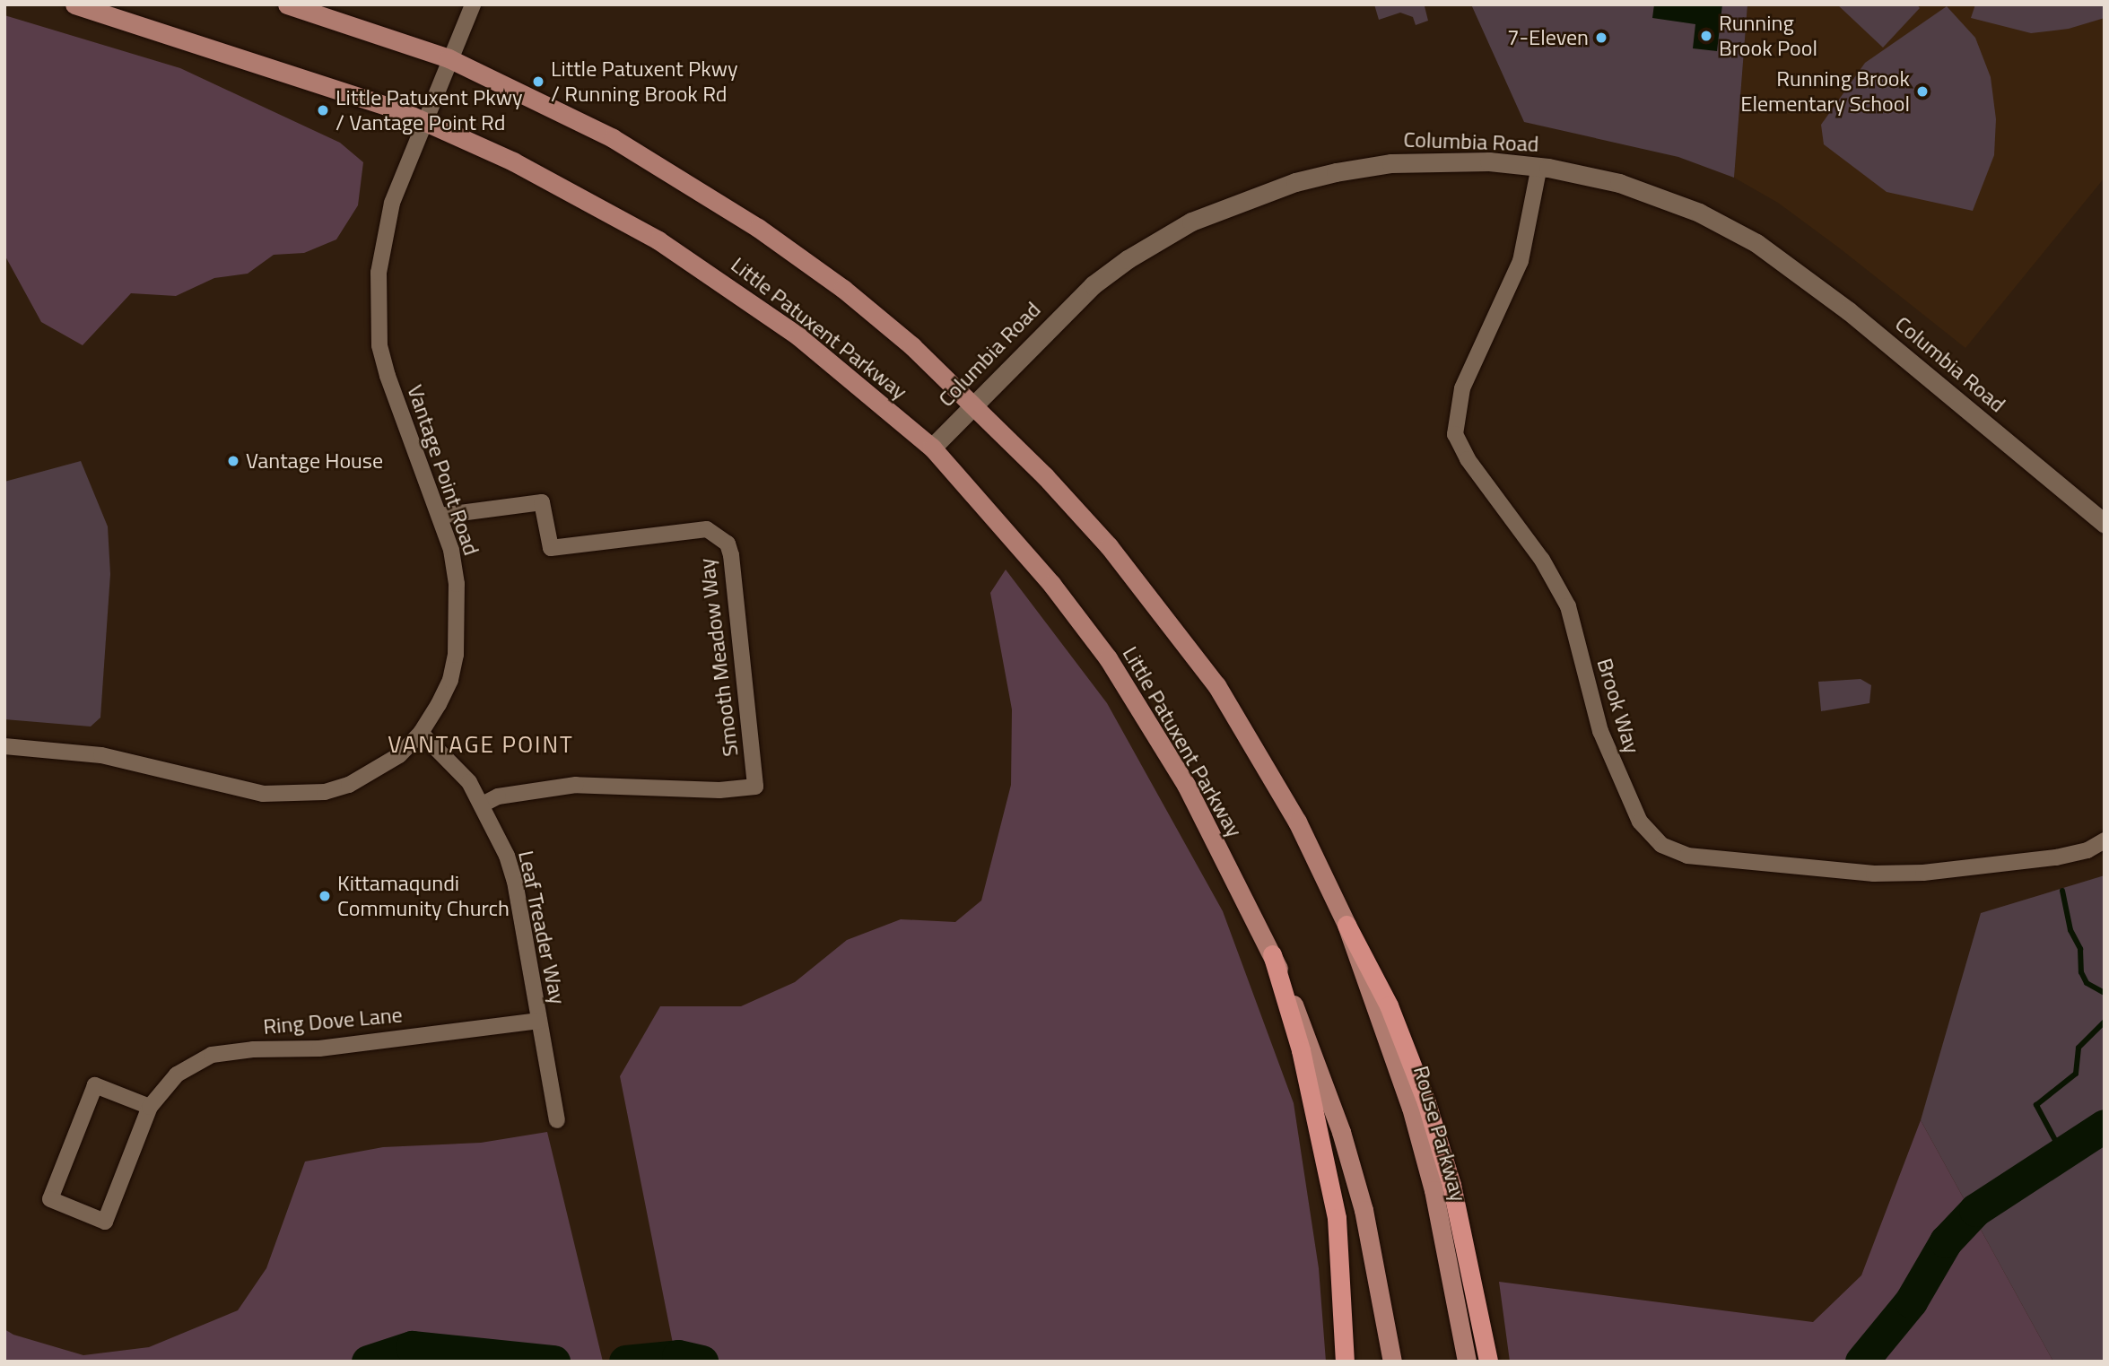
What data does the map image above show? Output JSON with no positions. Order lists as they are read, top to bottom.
{
  "streets": {
    "main road": ["Columbia Road", "Little Patuxent Parkway", "Rouse Parkway"],
    "street": [
      "Vantage Point Road",
      "Smooth Meadow Way",
      "Brook Way",
      "Leaf Treader Way",
      "Ring Dove Lane"
    ]
  },
  "crossings": [
    ["Columbia Road", "Little Patuxent Parkway"],
    ["Columbia Road", "Brook Way"],
    ["Little Patuxent Parkway", "Vantage Point Road"],
    ["Little Patuxent Parkway", "Rouse Parkway"],
    ["Vantage Point Road", "Smooth Meadow Way"],
    ["Vantage Point Road", "Leaf Treader Way"],
    ["Smooth Meadow Way", "Leaf Treader Way"],
    ["Leaf Treader Way", "Ring Dove Lane"]
  ],
  "districts": ["VANTAGE POINT"],
  "places": [
    "Running Brook Pool",
    "7-Eleven",
    "Little Patuxent Pkwy / Running Brook Rd",
    "Running Brook Elementary School",
    "Little Patuxent Pkwy / Vantage Point Rd",
    "Vantage House",
    "Kittamaqundi Community Church"
  ]
}
